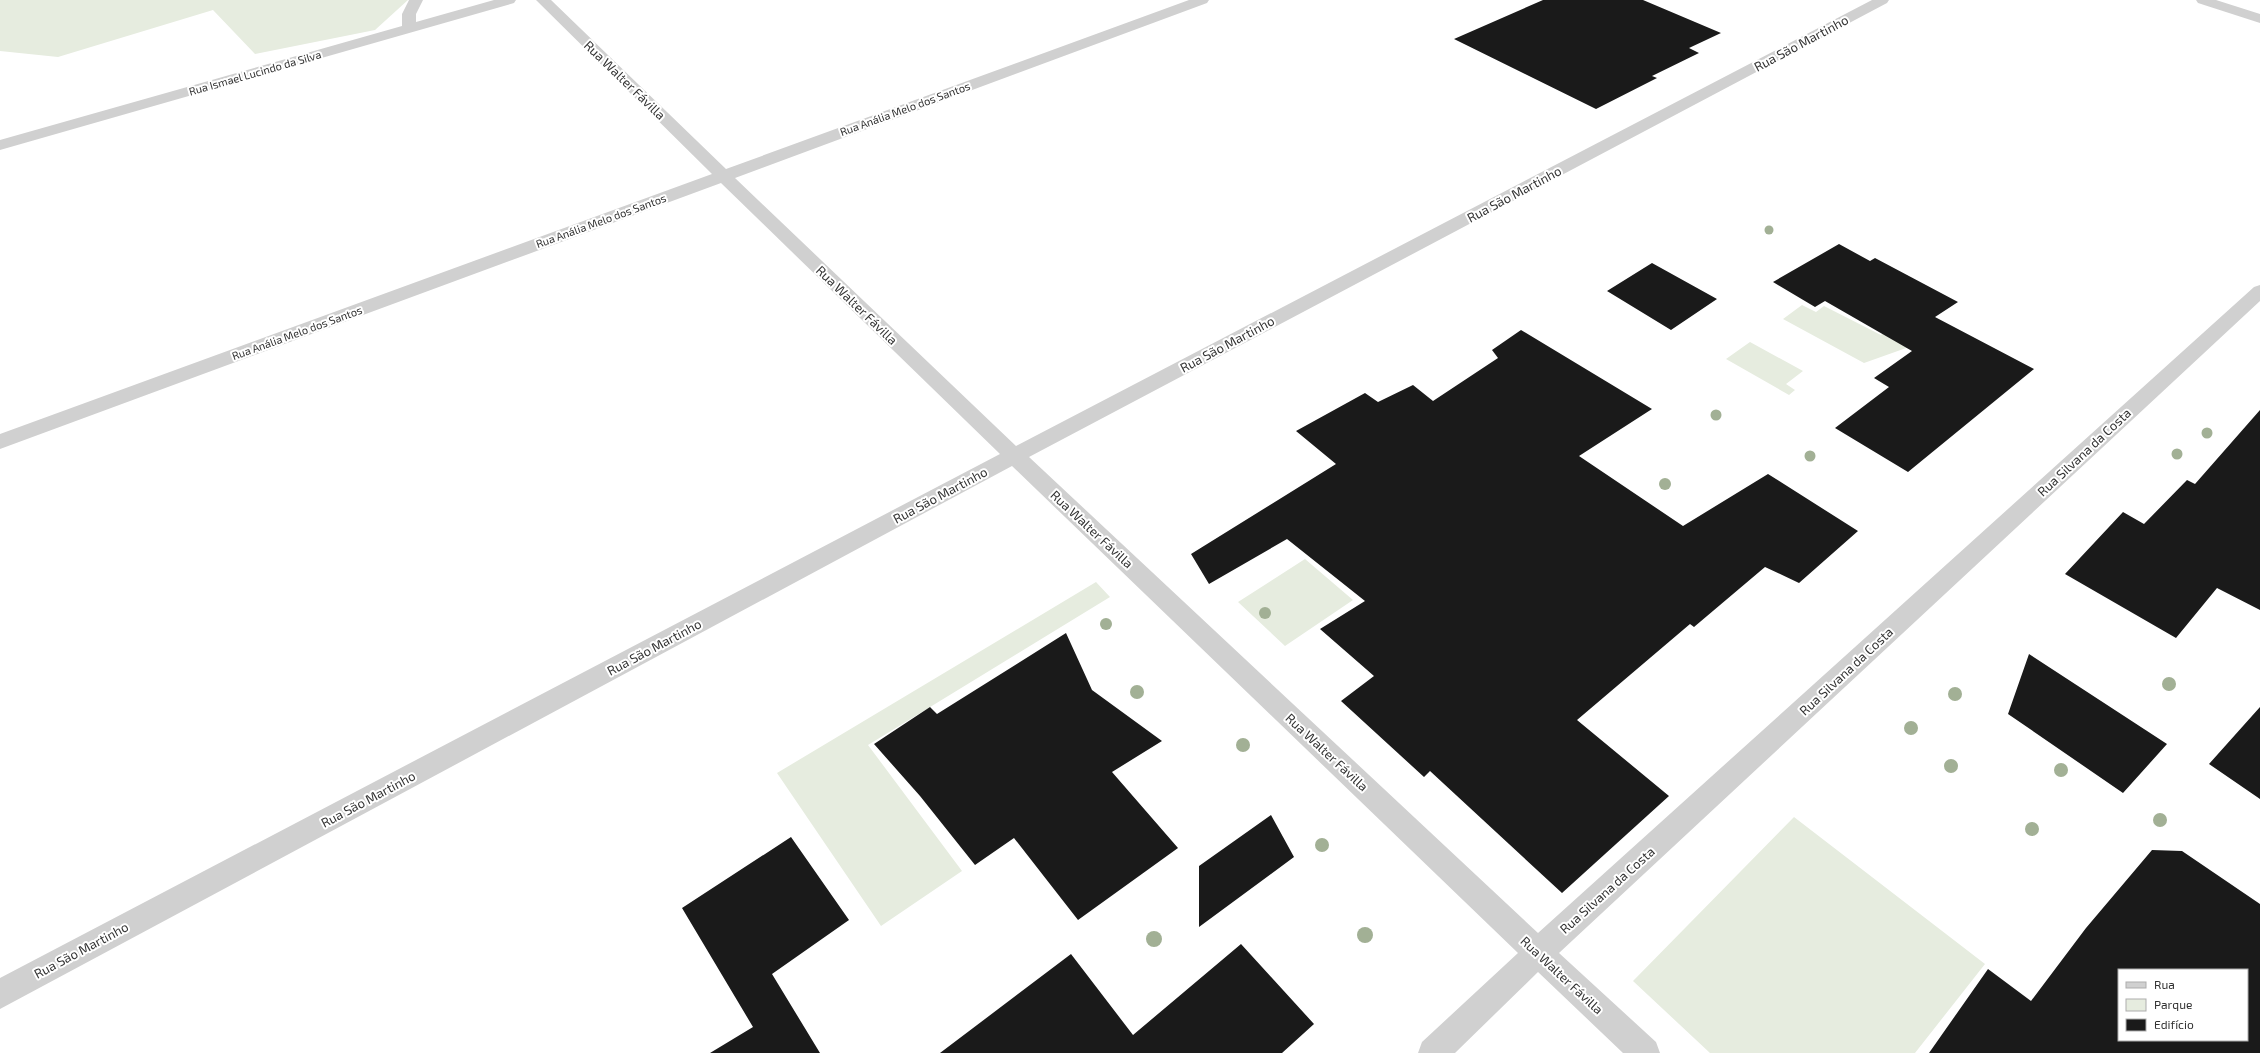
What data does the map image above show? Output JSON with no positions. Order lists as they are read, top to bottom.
{
  "streets": {
    "street": [
      "Rua São Martinho",
      "Rua Ismael Lucindo da Silva",
      "Rua Walter Fávilla",
      "Rua Anália Melo dos Santos",
      "Rua Silvana da Costa"
    ]
  },
  "crossings": [
    ["Rua São Martinho", "Rua Walter Fávilla"],
    ["Rua Walter Fávilla", "Rua Anália Melo dos Santos"],
    ["Rua Walter Fávilla", "Rua Silvana da Costa"]
  ],
  "legend": ["Rua", "Parque", "Edifício"]
}
